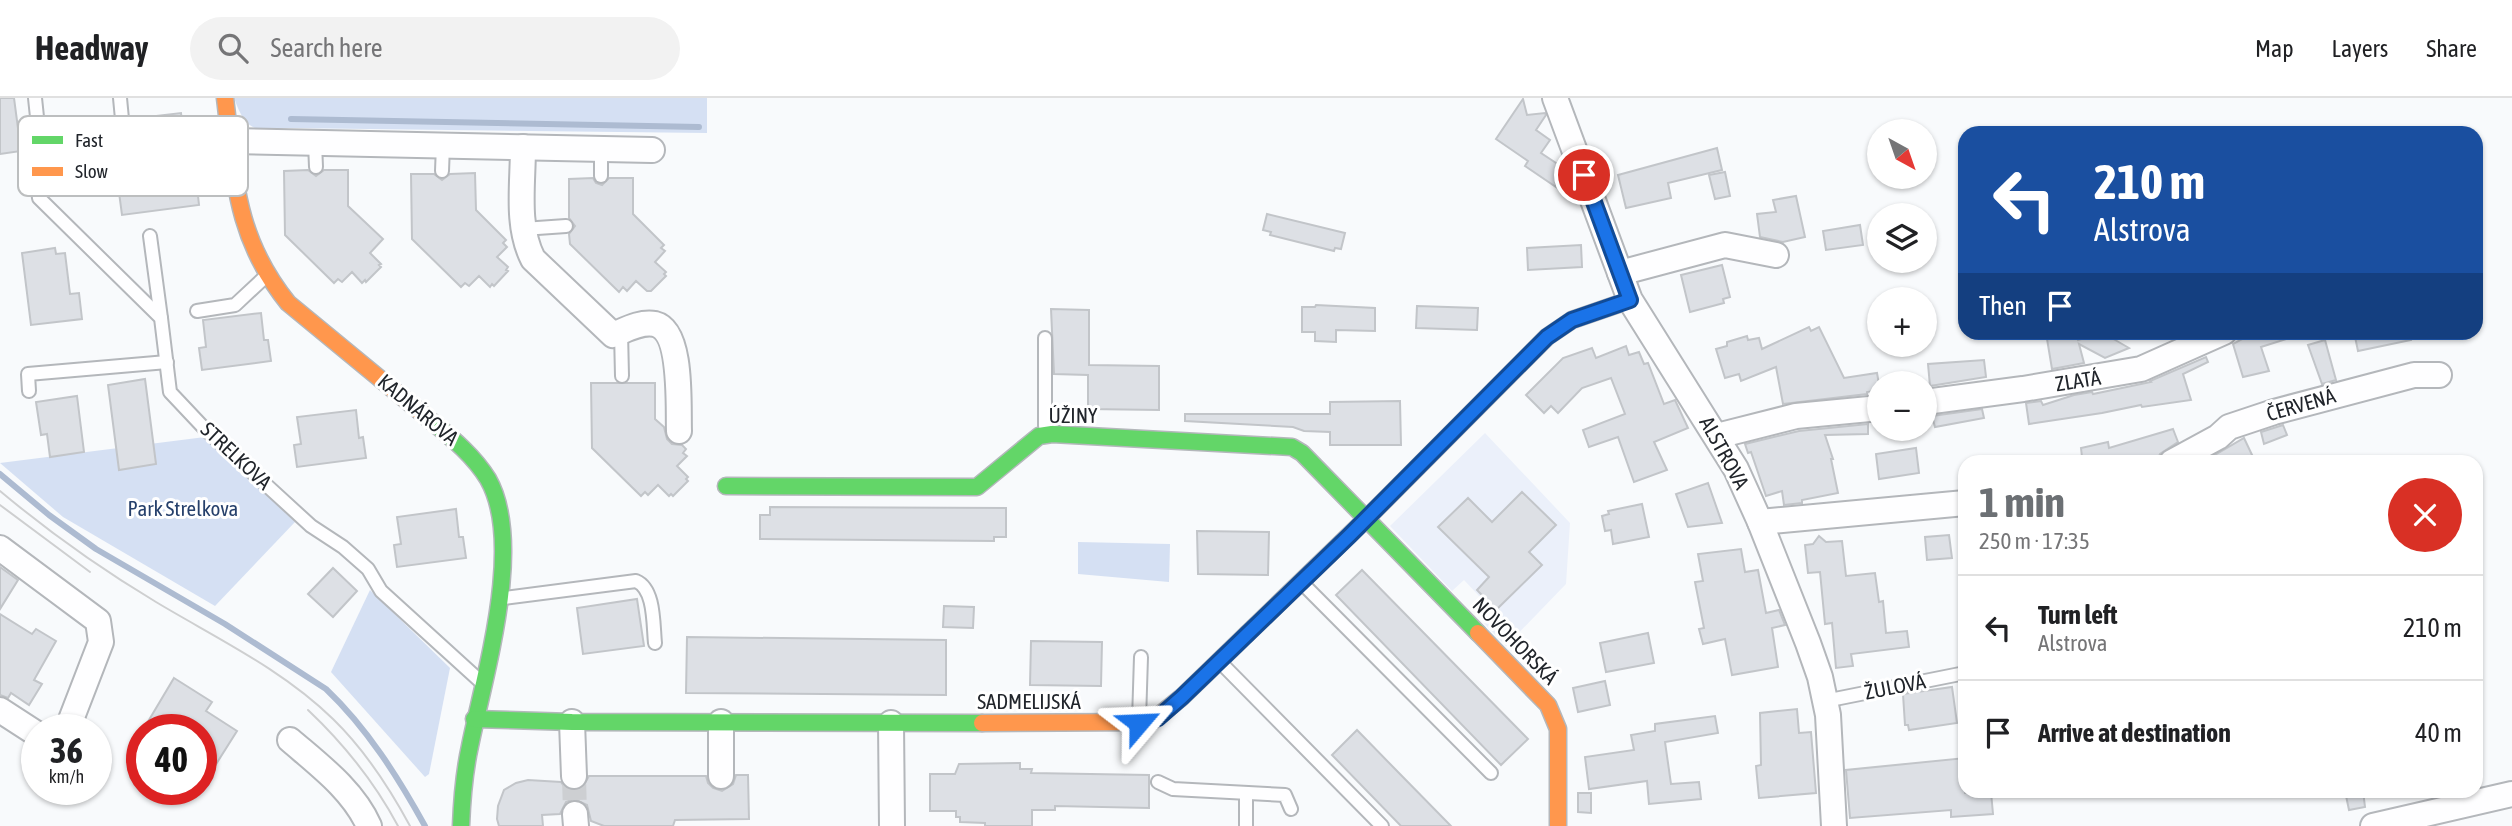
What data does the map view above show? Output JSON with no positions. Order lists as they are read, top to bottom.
{
  "streets": {
    "street": [
      "ZLATÁ",
      "ČERVENÁ",
      "KADNÁROVA",
      "ÚŽINY",
      "ALSTROVA",
      "NOVOHORSKÁ",
      "SADMELIJSKÁ"
    ],
    "lane": ["STRELKOVA", "ŽULOVÁ"]
  },
  "crossings": [
    ["KADNÁROVA", "STRELKOVA"],
    ["KADNÁROVA", "SADMELIJSKÁ"],
    ["ÚŽINY", "NOVOHORSKÁ"],
    ["ÚŽINY", "SADMELIJSKÁ"],
    ["ALSTROVA", "ŽULOVÁ"],
    ["ALSTROVA", "SADMELIJSKÁ"],
    ["NOVOHORSKÁ", "SADMELIJSKÁ"]
  ],
  "parks": ["Park Strelkova"],
  "legend": ["Fast", "Slow"],
  "north": "bottom right",
  "page": {
    "header": "Headway",
    "search": "Search here",
    "nav": ["Map", "Layers", "Share"],
    "map_buttons": ["+", "−"],
    "turn": ["210 m", "Alstrova"],
    "then": "Then",
    "heading": ["1 min", "250 m · 17:35"],
    "list": [
      {
        "name": "Turn left",
        "note": "Alstrova",
        "value": "210 m"
      },
      {
        "name": "Arrive at destination",
        "value": "40 m"
      }
    ],
    "speed": "36 km/h",
    "limit": "40"
  }
}
